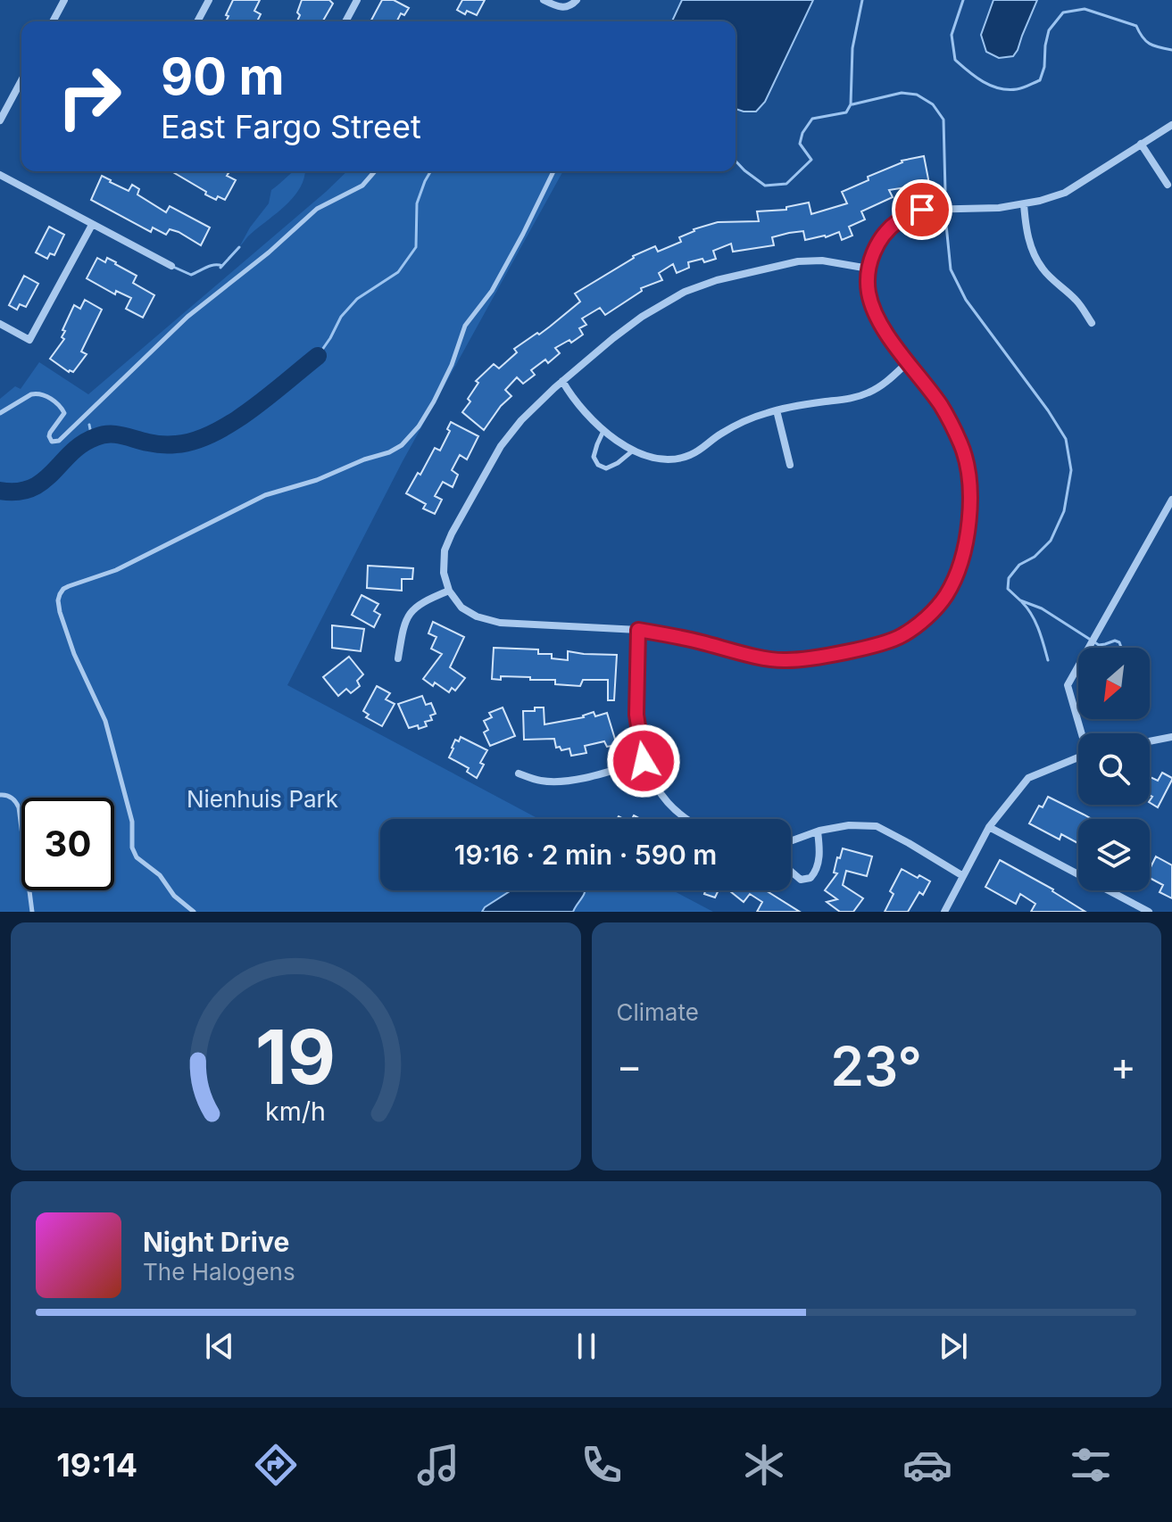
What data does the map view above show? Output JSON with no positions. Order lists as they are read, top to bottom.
{
  "parks": ["Nienhuis Park"],
  "north": "bottom left",
  "page": {
    "turn": ["90 m", "East Fargo Street"],
    "limit": "30",
    "trip": "19:16 · 2 min · 590 m",
    "tile": "Climate",
    "heat": ["−", "23°", "+"],
    "song": ["Night Drive", "The Halogens"],
    "tabs": "19:14",
    "gauge": ["19", "km/h"]
  }
}
